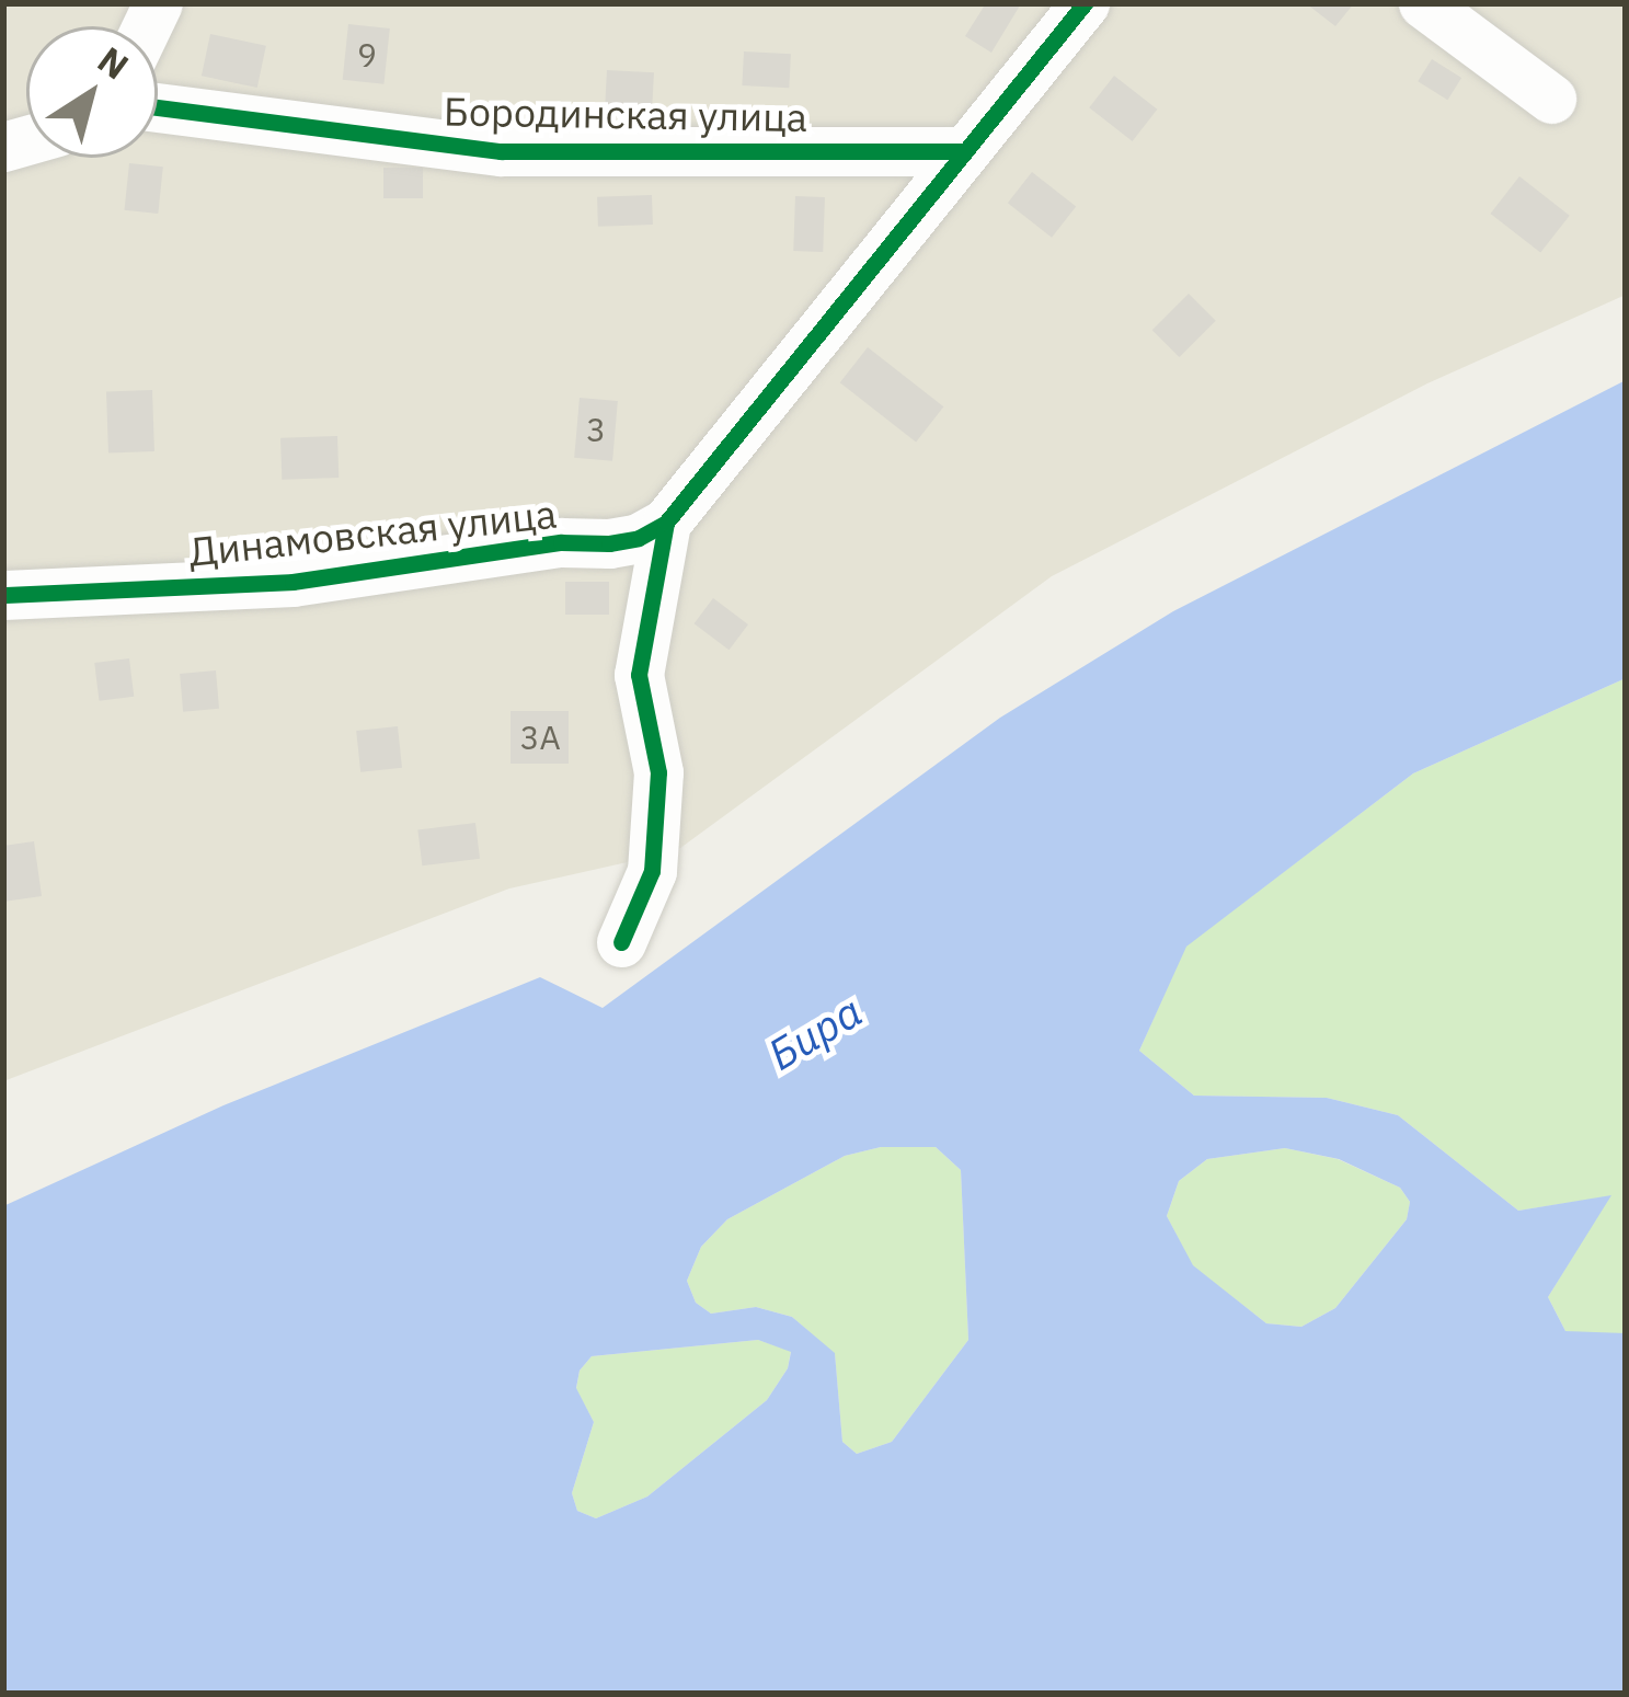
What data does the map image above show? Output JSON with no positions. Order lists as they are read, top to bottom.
{
  "streets": {
    "street": ["Бородинская улица", "Динамовская улица"]
  },
  "water": ["Бира"],
  "house_numbers": ["9", "3", "3А"],
  "north": "top right"
}
